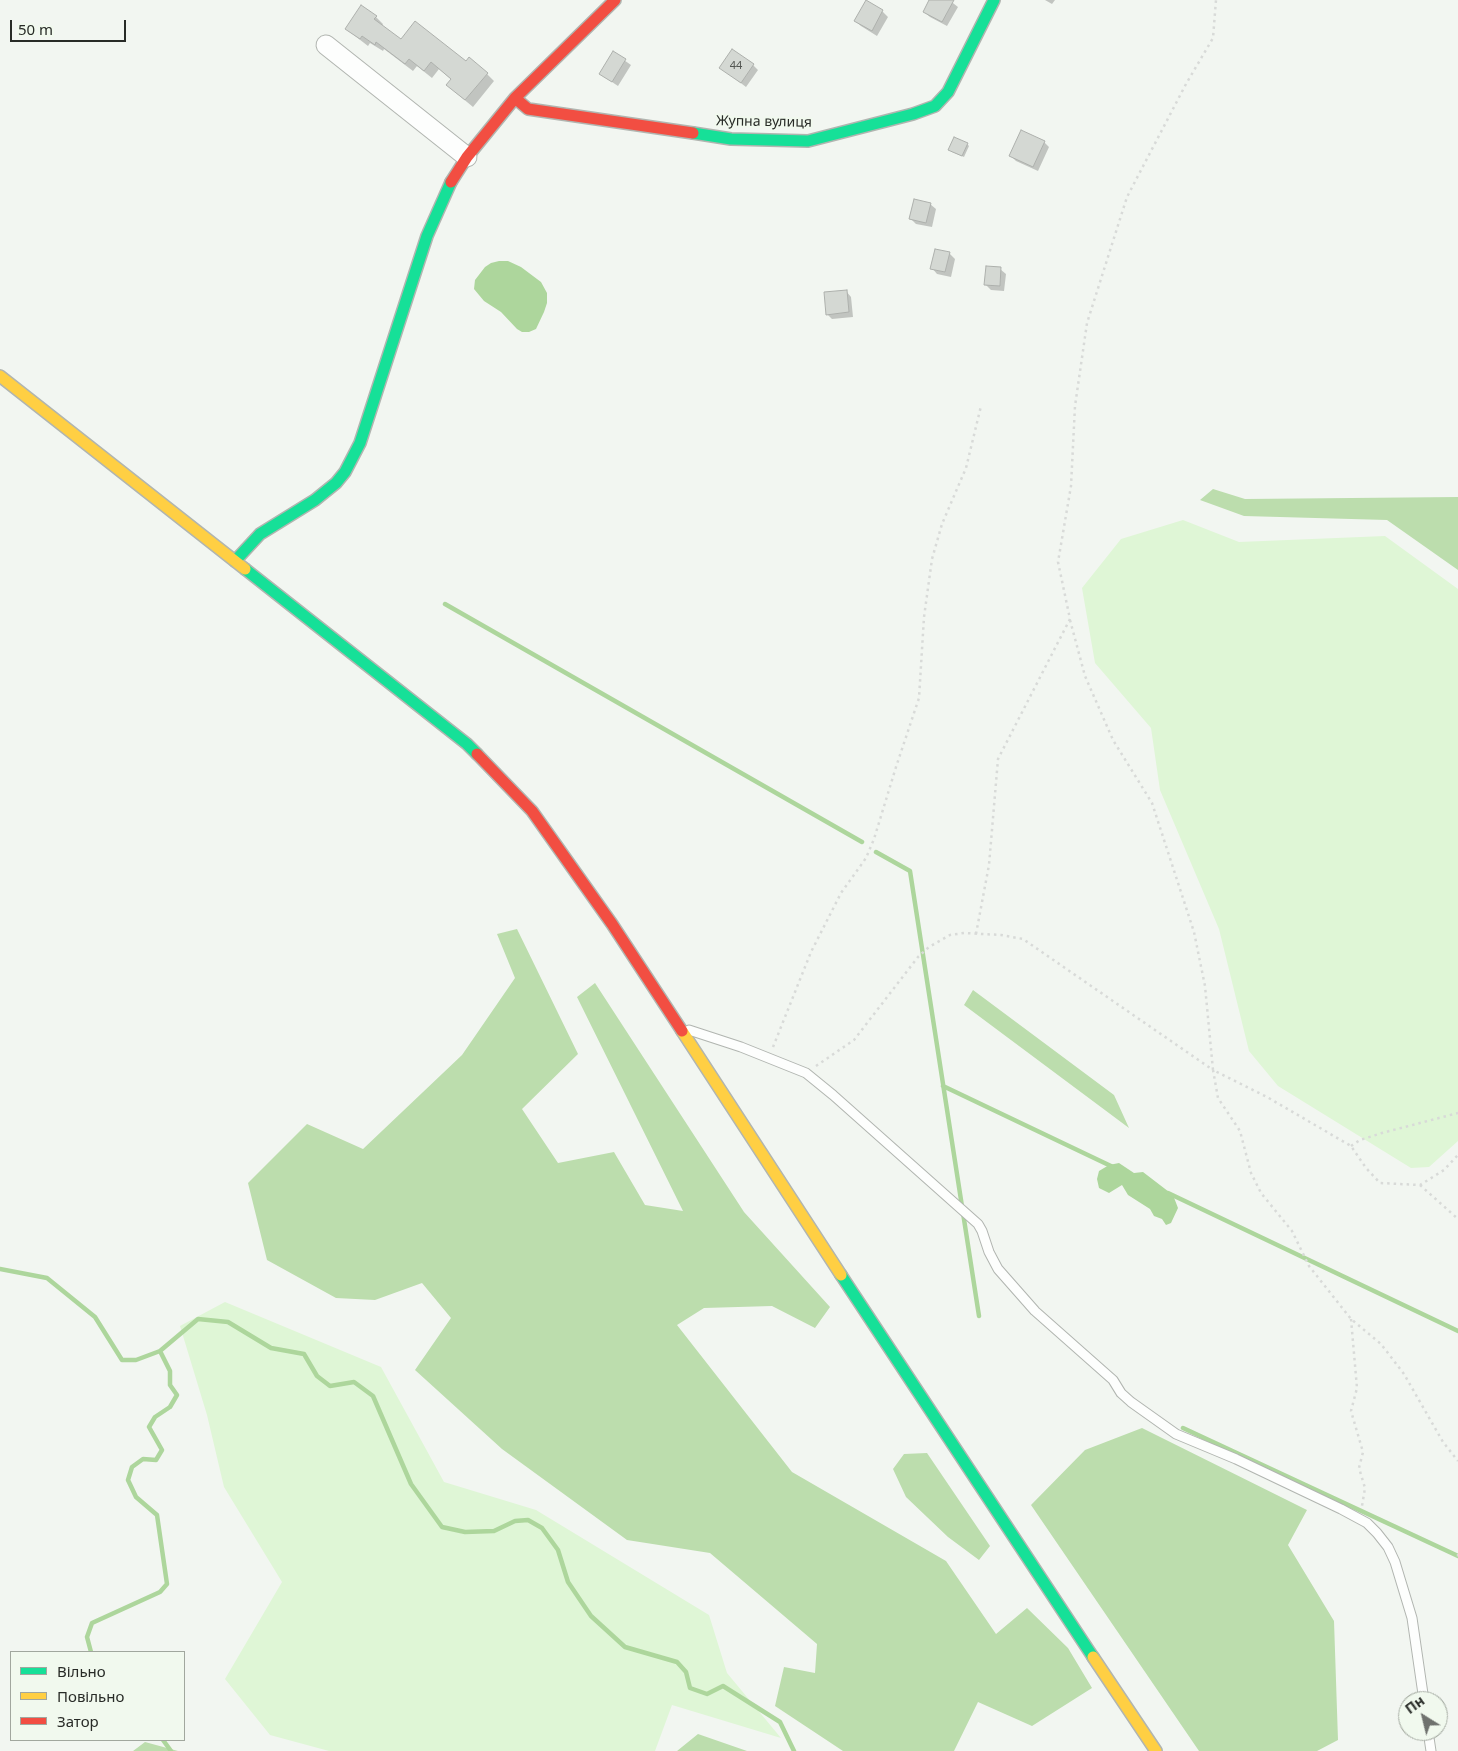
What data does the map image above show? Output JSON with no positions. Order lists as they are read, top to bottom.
{
  "streets": {
    "main road": ["Жупна вулиця"]
  },
  "house_numbers": ["44"],
  "legend": ["Вільно", "Повільно", "Затор"],
  "scale_bar": "50 m",
  "north": "top left"
}
